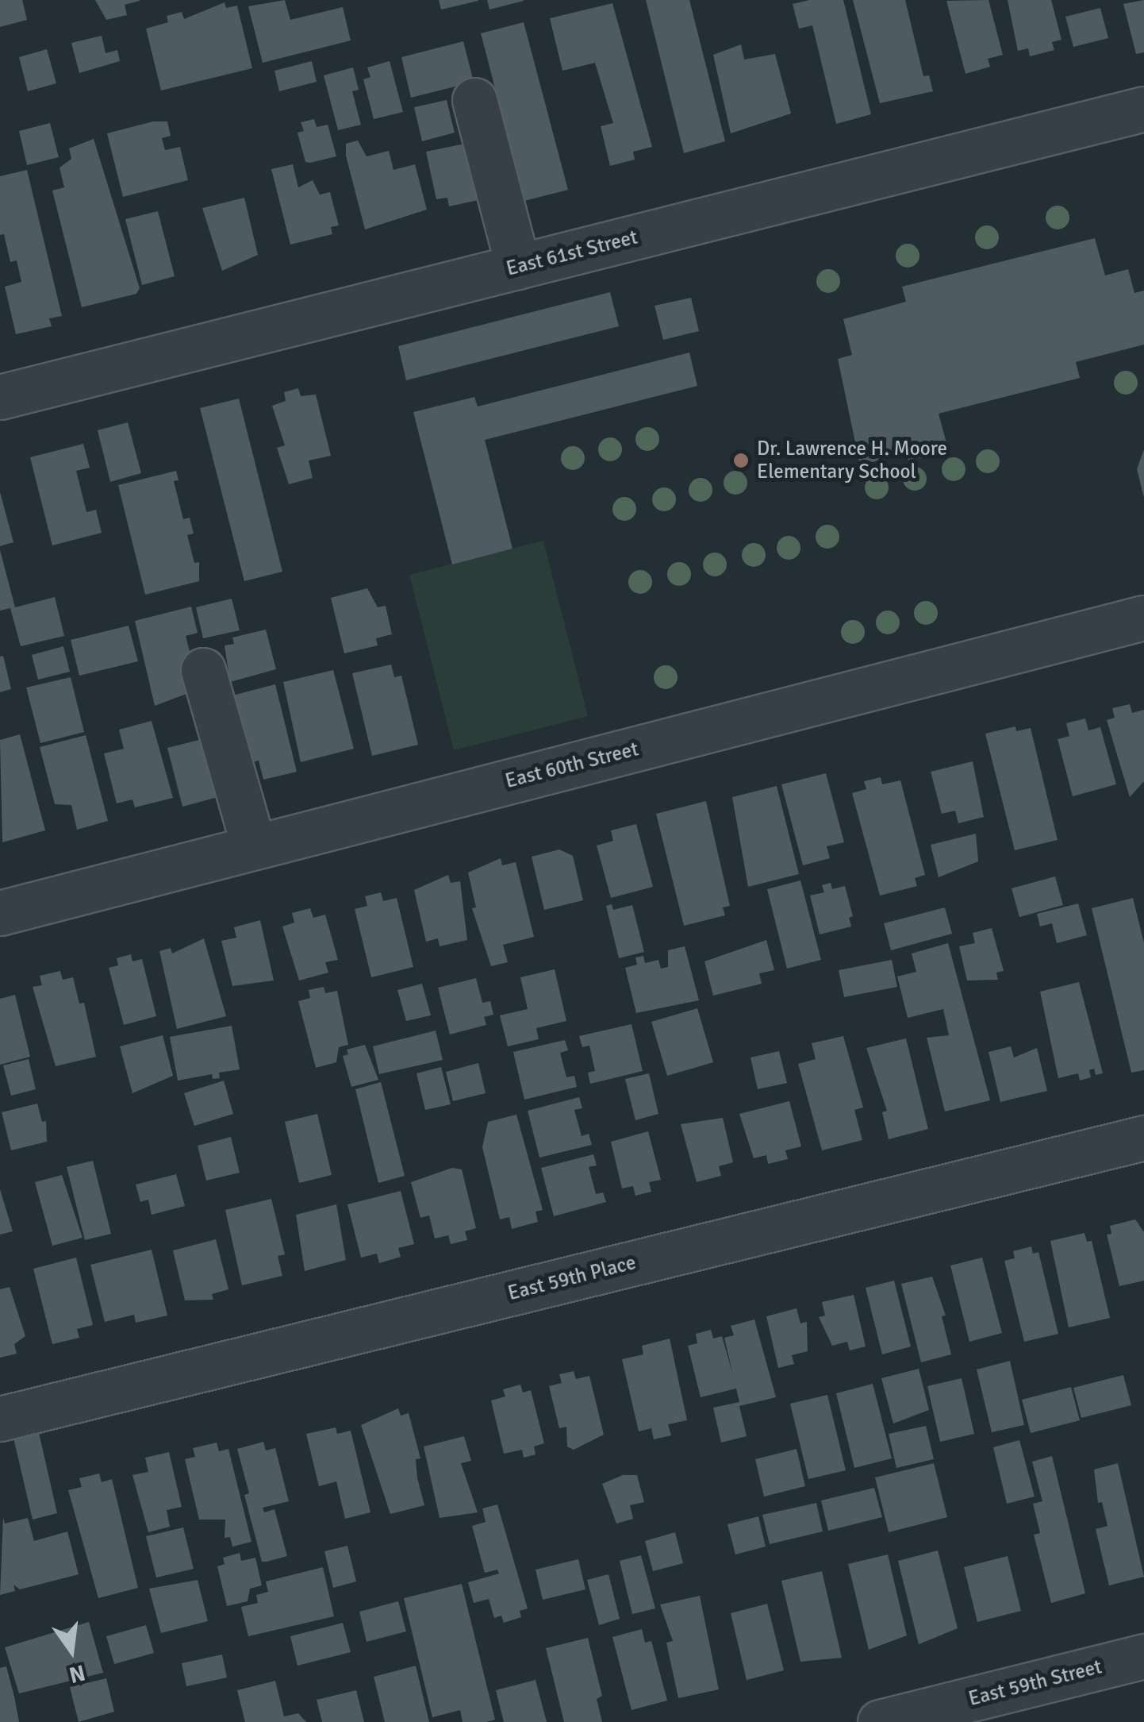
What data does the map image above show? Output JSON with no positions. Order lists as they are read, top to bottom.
{
  "streets": {
    "street": [
      "East 61st Street",
      "East 60th Street",
      "East 59th Place",
      "East 59th Street"
    ]
  },
  "places": ["Dr. Lawrence H. Moore Elementary School"],
  "north": "bottom"
}
